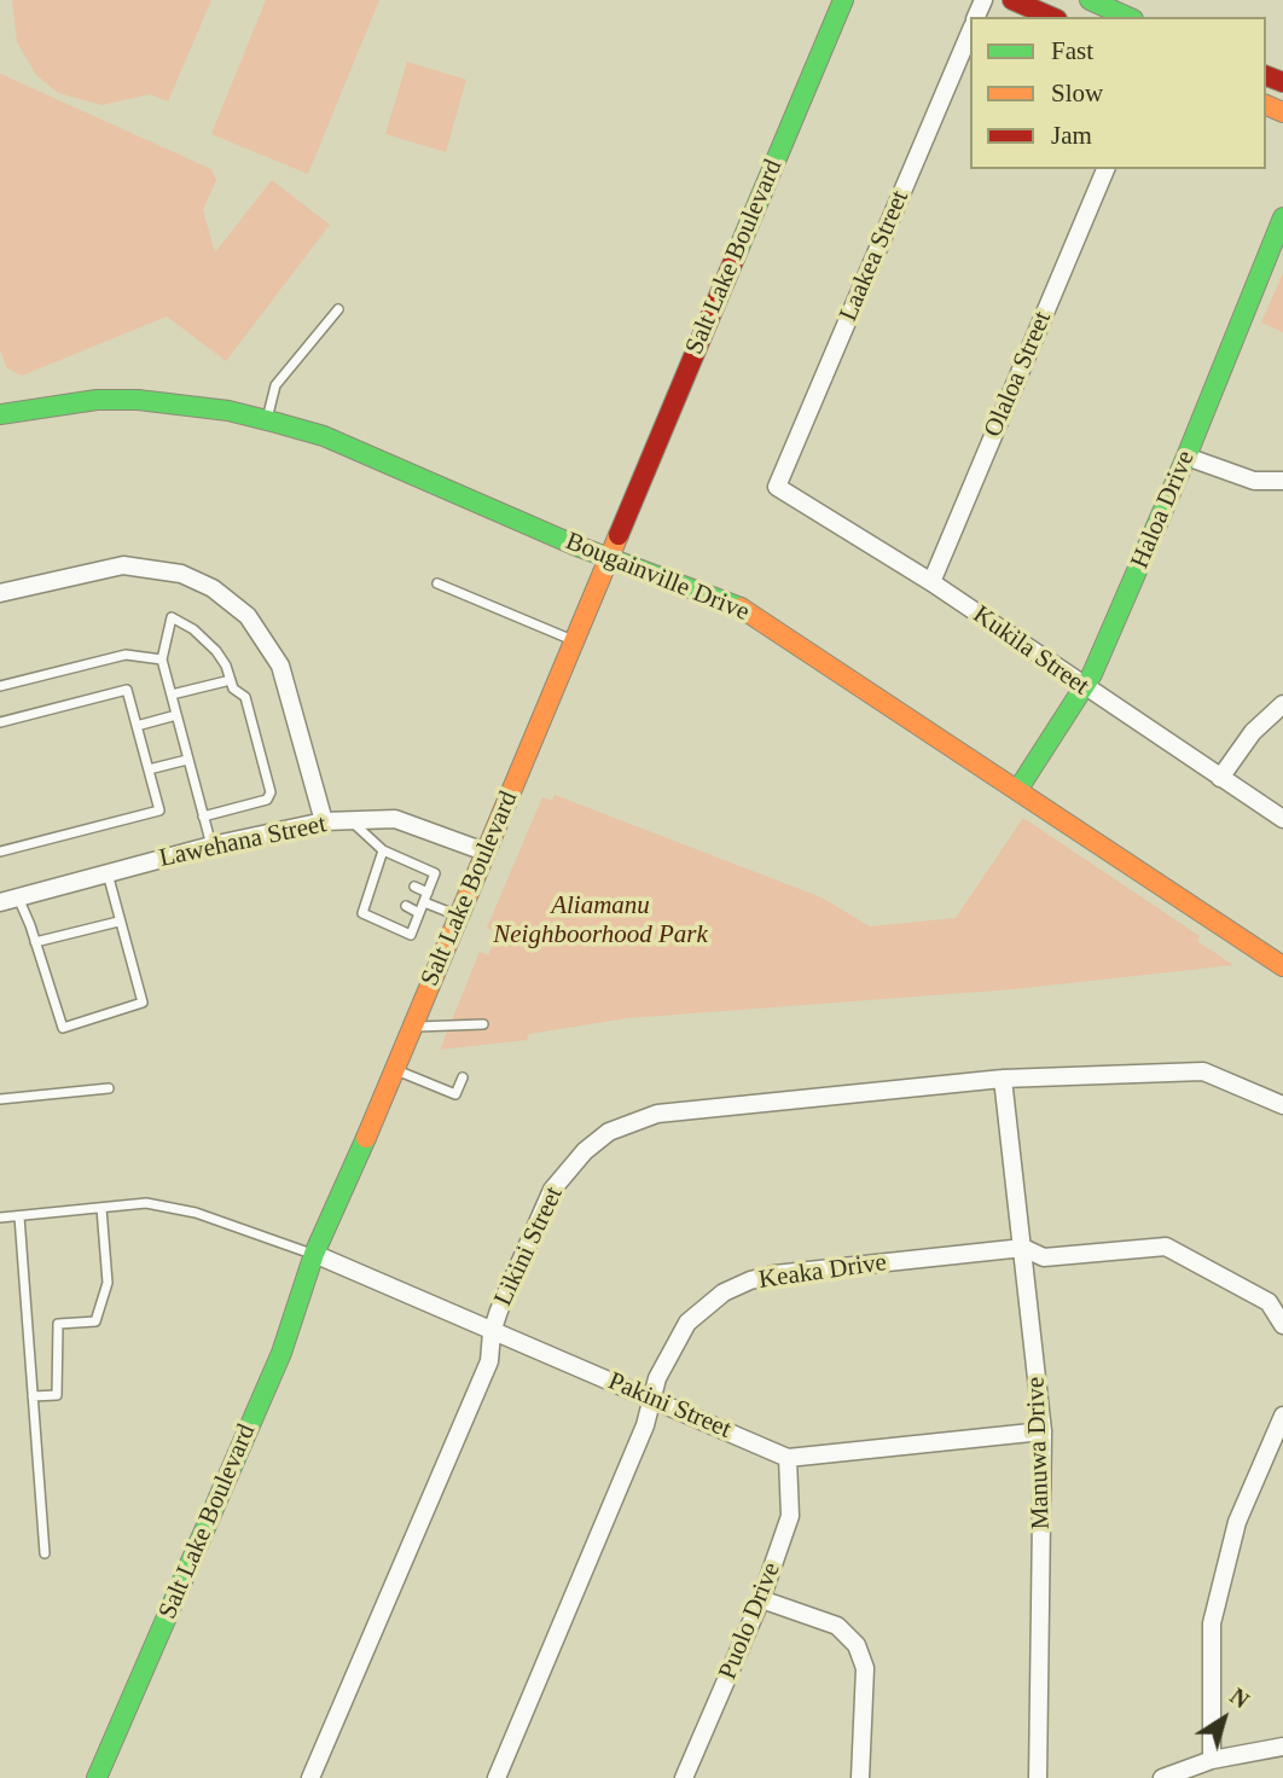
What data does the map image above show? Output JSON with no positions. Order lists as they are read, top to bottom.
{
  "streets": {
    "street": [
      "Laakea Street",
      "Salt Lake Boulevard",
      "Olaloa Street",
      "Haloa Drive",
      "Bougainville Drive",
      "Kukila Street",
      "Lawehana Street",
      "Likini Street",
      "Keaka Drive",
      "Pakini Street",
      "Manuwa Drive",
      "Puolo Drive"
    ]
  },
  "crossings": [
    ["Laakea Street", "Kukila Street"],
    ["Salt Lake Boulevard", "Bougainville Drive"],
    ["Salt Lake Boulevard", "Lawehana Street"],
    ["Salt Lake Boulevard", "Pakini Street"],
    ["Olaloa Street", "Kukila Street"],
    ["Haloa Drive", "Bougainville Drive"],
    ["Haloa Drive", "Kukila Street"],
    ["Likini Street", "Pakini Street"],
    ["Likini Street", "Manuwa Drive"],
    ["Keaka Drive", "Pakini Street"],
    ["Keaka Drive", "Manuwa Drive"],
    ["Pakini Street", "Puolo Drive"]
  ],
  "parks": ["Aliamanu Neighboorhood Park"],
  "legend": ["Fast", "Slow", "Jam"],
  "north": "top right"
}
